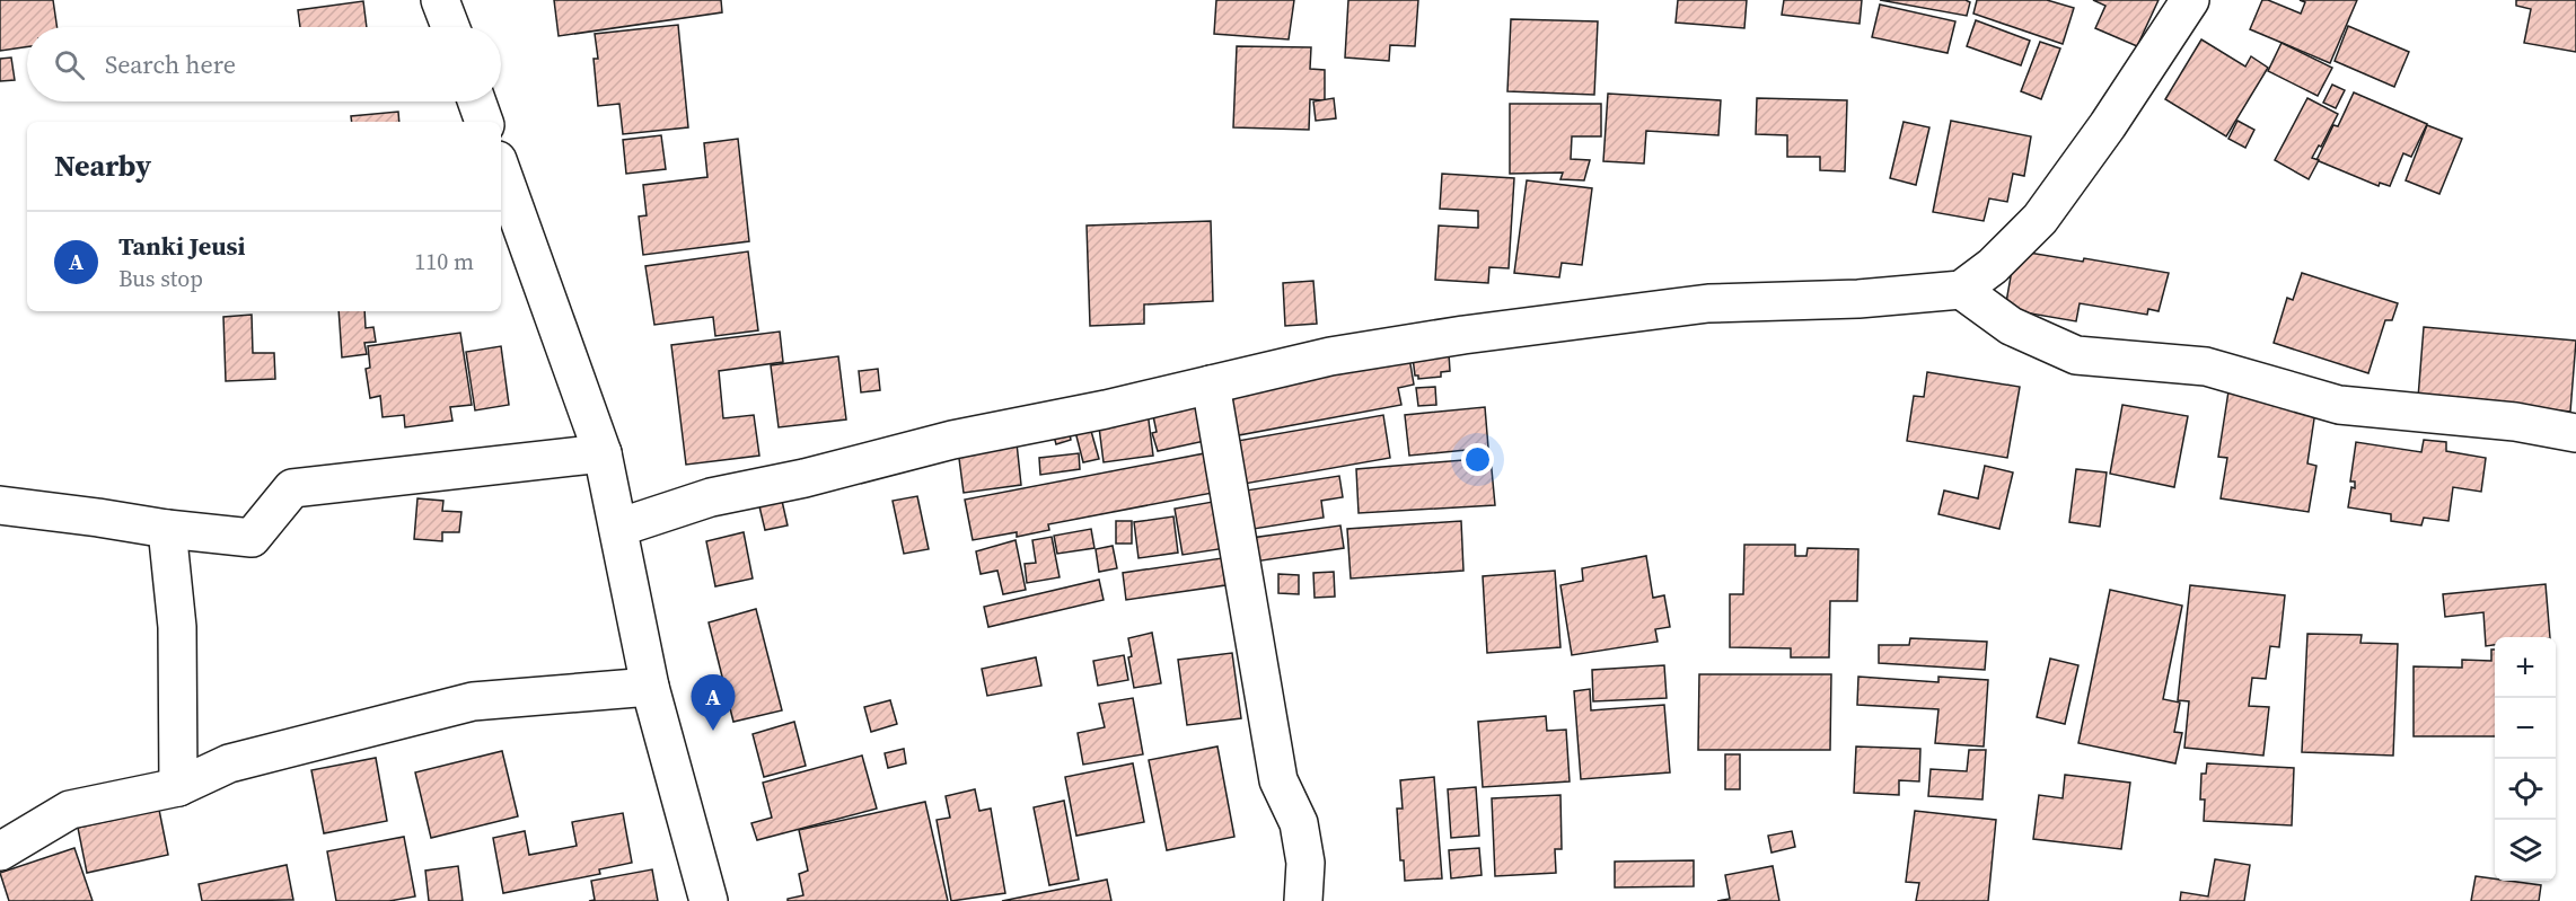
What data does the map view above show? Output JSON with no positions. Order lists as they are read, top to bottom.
{
  "page": {
    "search": "Search here",
    "heading": "Nearby",
    "list": [
      {
        "mark": "A",
        "name": "Tanki Jeusi",
        "note": "Bus stop",
        "value": "110 m"
      }
    ],
    "map_buttons": ["+", "−"],
    "pins": "A"
  }
}
